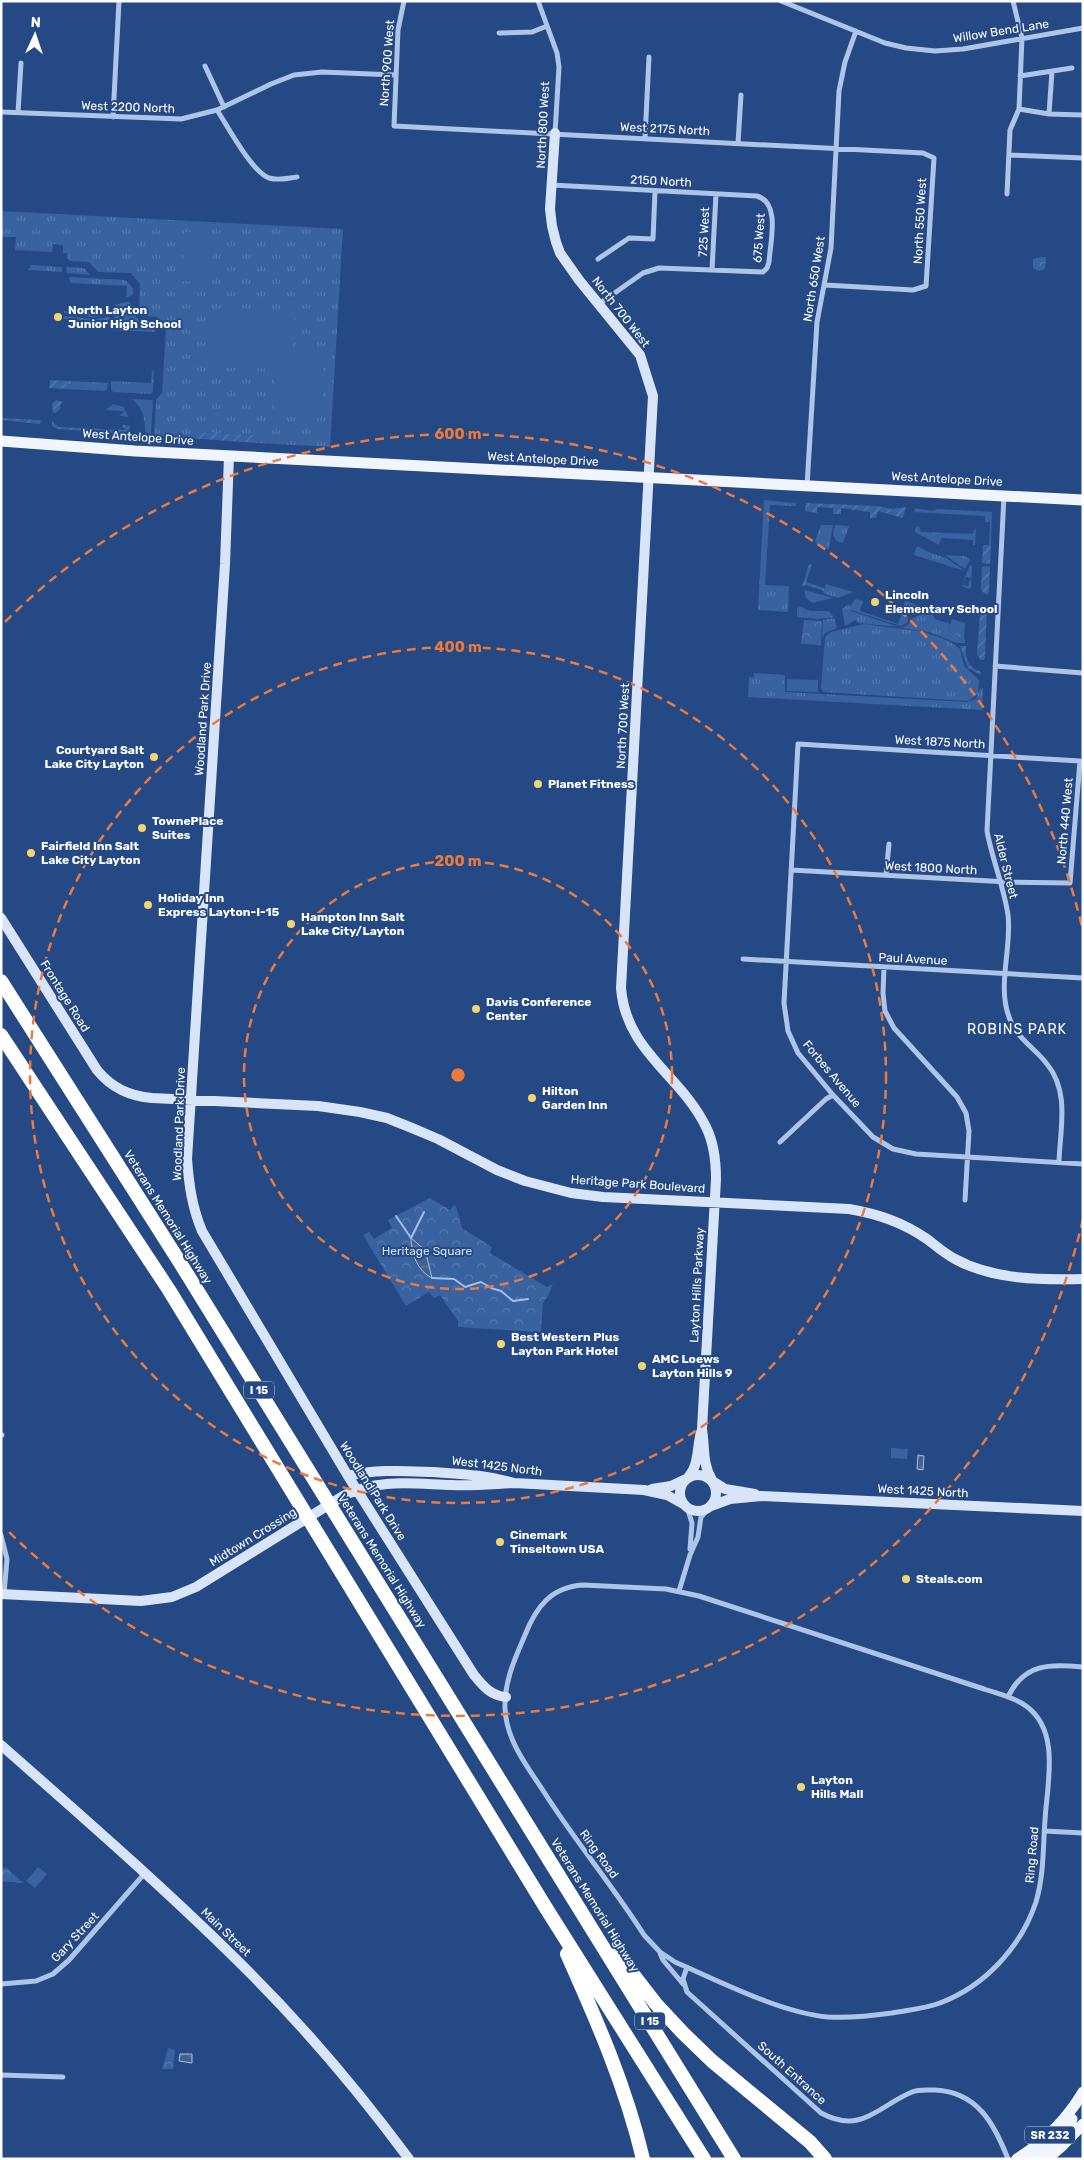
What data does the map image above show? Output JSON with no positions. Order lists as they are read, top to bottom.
{
  "streets": {
    "highway": ["Veterans Memorial Highway", "I 15"],
    "main road": ["West Antelope Drive", "SR 232"],
    "street": [
      "Willow Bend Lane",
      "North 900 West",
      "West 2200 North",
      "North 800 West",
      "West 2175 North",
      "2150 North",
      "North 550 West",
      "725 West",
      "675 West",
      "North 650 West",
      "North 700 West",
      "Woodland Park Drive",
      "West 1875 North",
      "North 440 West",
      "Alder Street",
      "West 1800 North",
      "Paul Avenue",
      "Frontage Road",
      "Forbes Avenue",
      "Heritage Park Boulevard",
      "Layton Hills Parkway",
      "West 1425 North",
      "Midtown Crossing",
      "Ring Road",
      "Main Street",
      "Gary Street",
      "South Entrance"
    ]
  },
  "crossings": [
    ["Willow Bend Lane", "North 650 West"],
    ["North 900 West", "West 2200 North"],
    ["North 900 West", "West 2175 North"],
    ["North 800 West", "West 2175 North"],
    ["North 800 West", "2150 North"],
    ["North 800 West", "North 700 West"],
    ["West 2175 North", "North 550 West"],
    ["West 2175 North", "North 650 West"],
    ["2150 North", "725 West"],
    ["2150 North", "675 West"],
    ["North 550 West", "North 650 West"],
    ["725 West", "675 West"],
    ["North 650 West", "West Antelope Drive"],
    ["North 700 West", "West Antelope Drive"],
    ["North 700 West", "Heritage Park Boulevard"],
    ["North 700 West", "Layton Hills Parkway"],
    ["West Antelope Drive", "Woodland Park Drive"],
    ["West Antelope Drive", "Alder Street"],
    ["Woodland Park Drive", "Heritage Park Boulevard"],
    ["Woodland Park Drive", "West 1425 North"],
    ["Woodland Park Drive", "Ring Road"],
    ["West 1875 North", "North 440 West"],
    ["West 1875 North", "Alder Street"],
    ["West 1875 North", "Forbes Avenue"],
    ["North 440 West", "West 1800 North"],
    ["Alder Street", "West 1800 North"],
    ["Alder Street", "Paul Avenue"],
    ["Alder Street", "Forbes Avenue"],
    ["West 1800 North", "Forbes Avenue"],
    ["Paul Avenue", "Forbes Avenue"],
    ["Frontage Road", "Heritage Park Boulevard"],
    ["Heritage Park Boulevard", "Layton Hills Parkway"],
    ["Layton Hills Parkway", "West 1425 North"],
    ["West 1425 North", "Midtown Crossing"],
    ["Ring Road", "South Entrance"],
    ["Main Street", "Gary Street"]
  ],
  "districts": ["ROBINS PARK"],
  "parks": ["Heritage Square"],
  "places": [
    "North Layton Junior High School",
    "Lincoln Elementary School",
    "Courtyard Salt Lake City Layton",
    "Planet Fitness",
    "TownePlace Suites",
    "Fairfield Inn Salt Lake City Layton",
    "Holiday Inn Express Layton-I-15",
    "Hampton Inn Salt Lake City/Layton",
    "Davis Conference Center",
    "Hilton Garden Inn",
    "Best Western Plus Layton Park Hotel",
    "AMC Loews Layton Hills 9",
    "Cinemark Tinseltown USA",
    "Steals.com",
    "Layton Hills Mall"
  ],
  "north": "top",
  "rings": ["600 m", "400 m", "200 m"]
}
